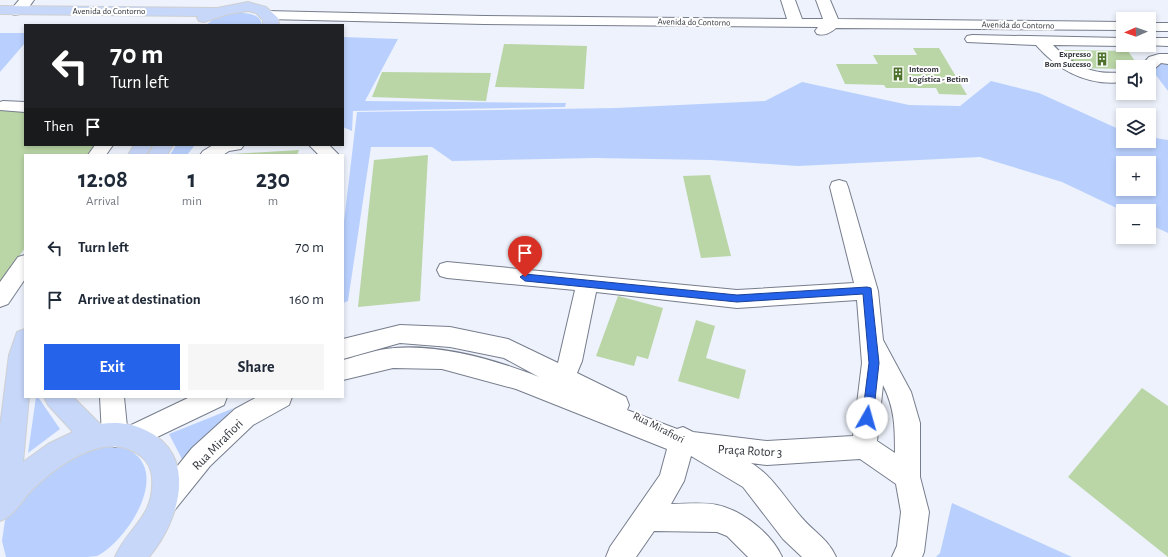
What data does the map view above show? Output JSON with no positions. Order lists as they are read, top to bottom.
{
  "streets": {
    "main road": ["Avenida do Contorno"],
    "street": ["Rua Mirafiori", "Praça Rotor 3"]
  },
  "crossings": [
    ["Rua Mirafiori", "Praça Rotor 3"]
  ],
  "places": {
    "building": ["Expresso Bom Sucesso", "Intecom Logística - Betim"]
  },
  "north": "left",
  "page": {
    "map_buttons": ["+", "−"],
    "turn": ["70 m", "Turn left"],
    "then": "Then",
    "eta": [
      "12:08",
      "Arrival",
      "1",
      "min",
      "230",
      "m"
    ],
    "list": [
      {
        "name": "Turn left",
        "value": "70 m"
      },
      {
        "name": "Arrive at destination",
        "value": "160 m"
      }
    ],
    "buttons": ["Exit", "Share"]
  }
}
